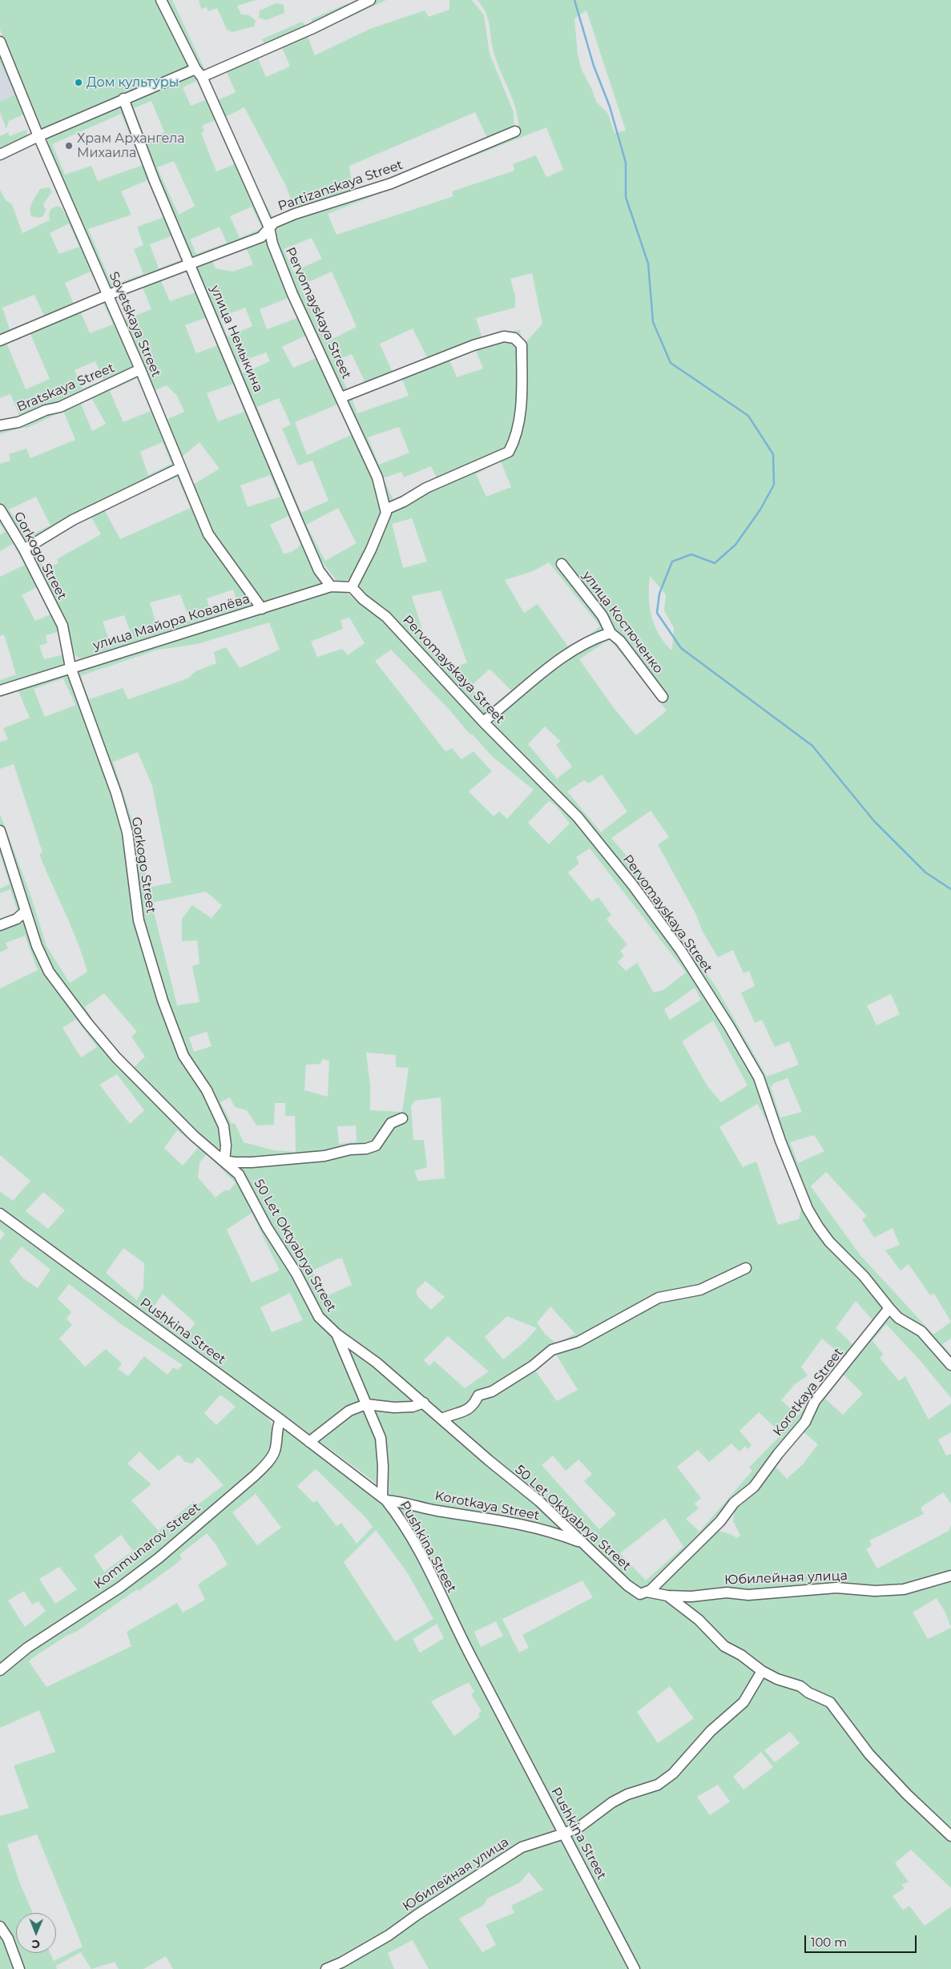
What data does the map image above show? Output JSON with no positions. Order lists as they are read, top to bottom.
{
  "streets": {
    "street": [
      "Partizanskaya Street",
      "Pervomayskaya Street",
      "Sovetskaya Street",
      "улица Немыкина",
      "Bratskaya Street",
      "Gorkogo Street",
      "улица Майора Ковалёва",
      "улица Костюченко",
      "50 Let Oktyabrya Street",
      "Pushkina Street",
      "Korotkaya Street",
      "Kommunarov Street",
      "Юбилейная улица"
    ]
  },
  "crossings": [
    ["Partizanskaya Street", "Pervomayskaya Street"],
    ["Partizanskaya Street", "Sovetskaya Street"],
    ["Partizanskaya Street", "улица Немыкина"],
    ["Pervomayskaya Street", "улица Майора Ковалёва"],
    ["Pervomayskaya Street", "Korotkaya Street"],
    ["Sovetskaya Street", "Bratskaya Street"],
    ["Sovetskaya Street", "улица Майора Ковалёва"],
    ["улица Немыкина", "улица Майора Ковалёва"],
    ["Gorkogo Street", "улица Майора Ковалёва"],
    ["Gorkogo Street", "50 Let Oktyabrya Street"],
    ["50 Let Oktyabrya Street", "Korotkaya Street"],
    ["50 Let Oktyabrya Street", "Юбилейная улица"],
    ["Pushkina Street", "Korotkaya Street"],
    ["Pushkina Street", "Kommunarov Street"],
    ["Pushkina Street", "Юбилейная улица"]
  ],
  "places": ["Дом культуры", "Храм Архангела Михаила"],
  "scale_bar": "100 m",
  "north": "bottom"
}
